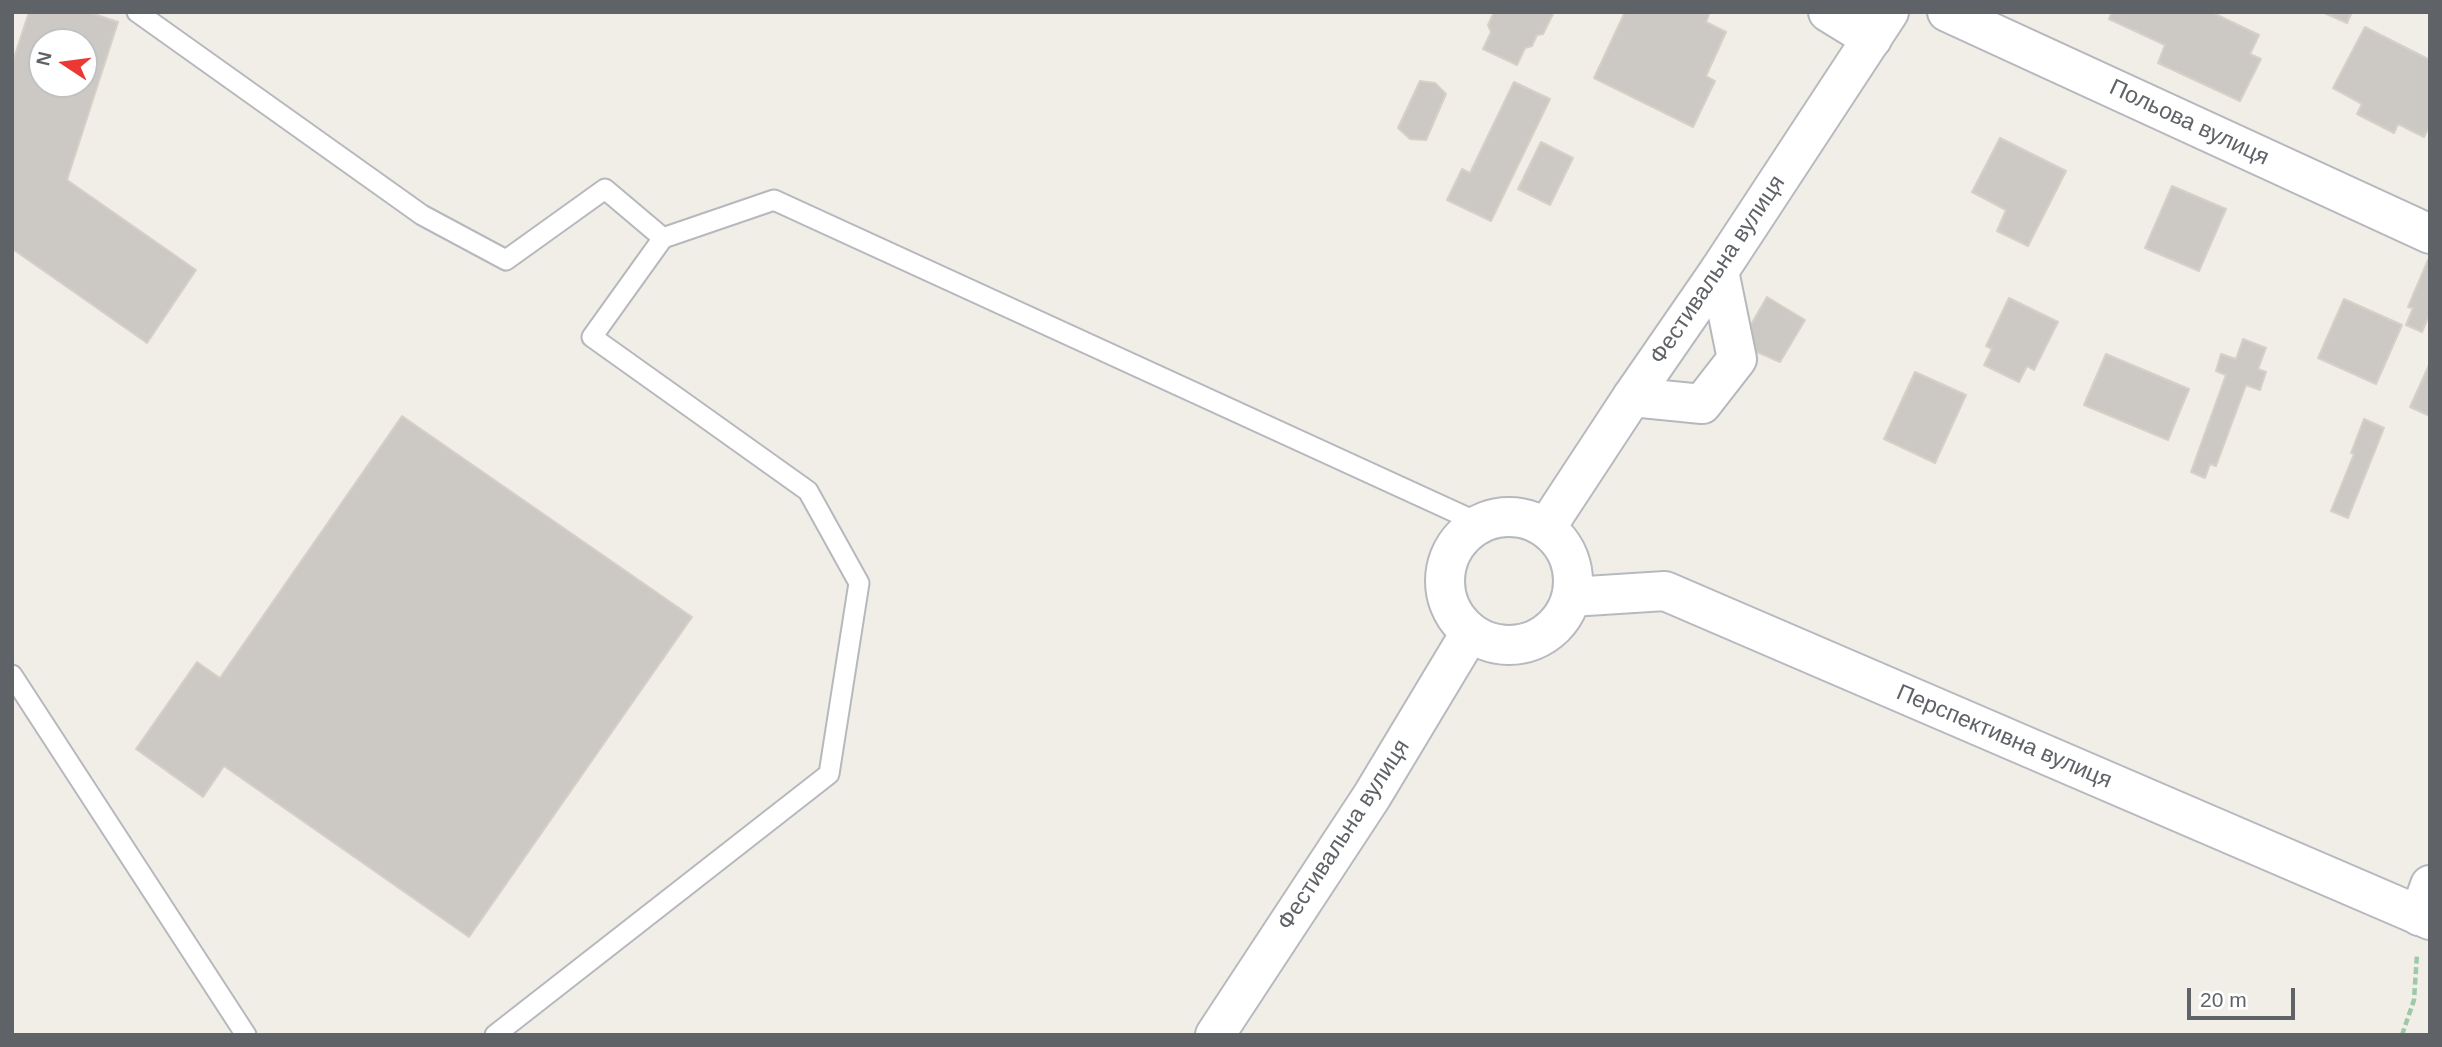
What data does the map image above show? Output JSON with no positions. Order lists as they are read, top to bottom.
{
  "streets": {
    "street": ["Польова вулиця", "Фестивальна вулиця", "Перспективна вулиця"]
  },
  "crossings": [
    ["Фестивальна вулиця", "Перспективна вулиця"]
  ],
  "scale_bar": "20 m",
  "north": "left"
}
